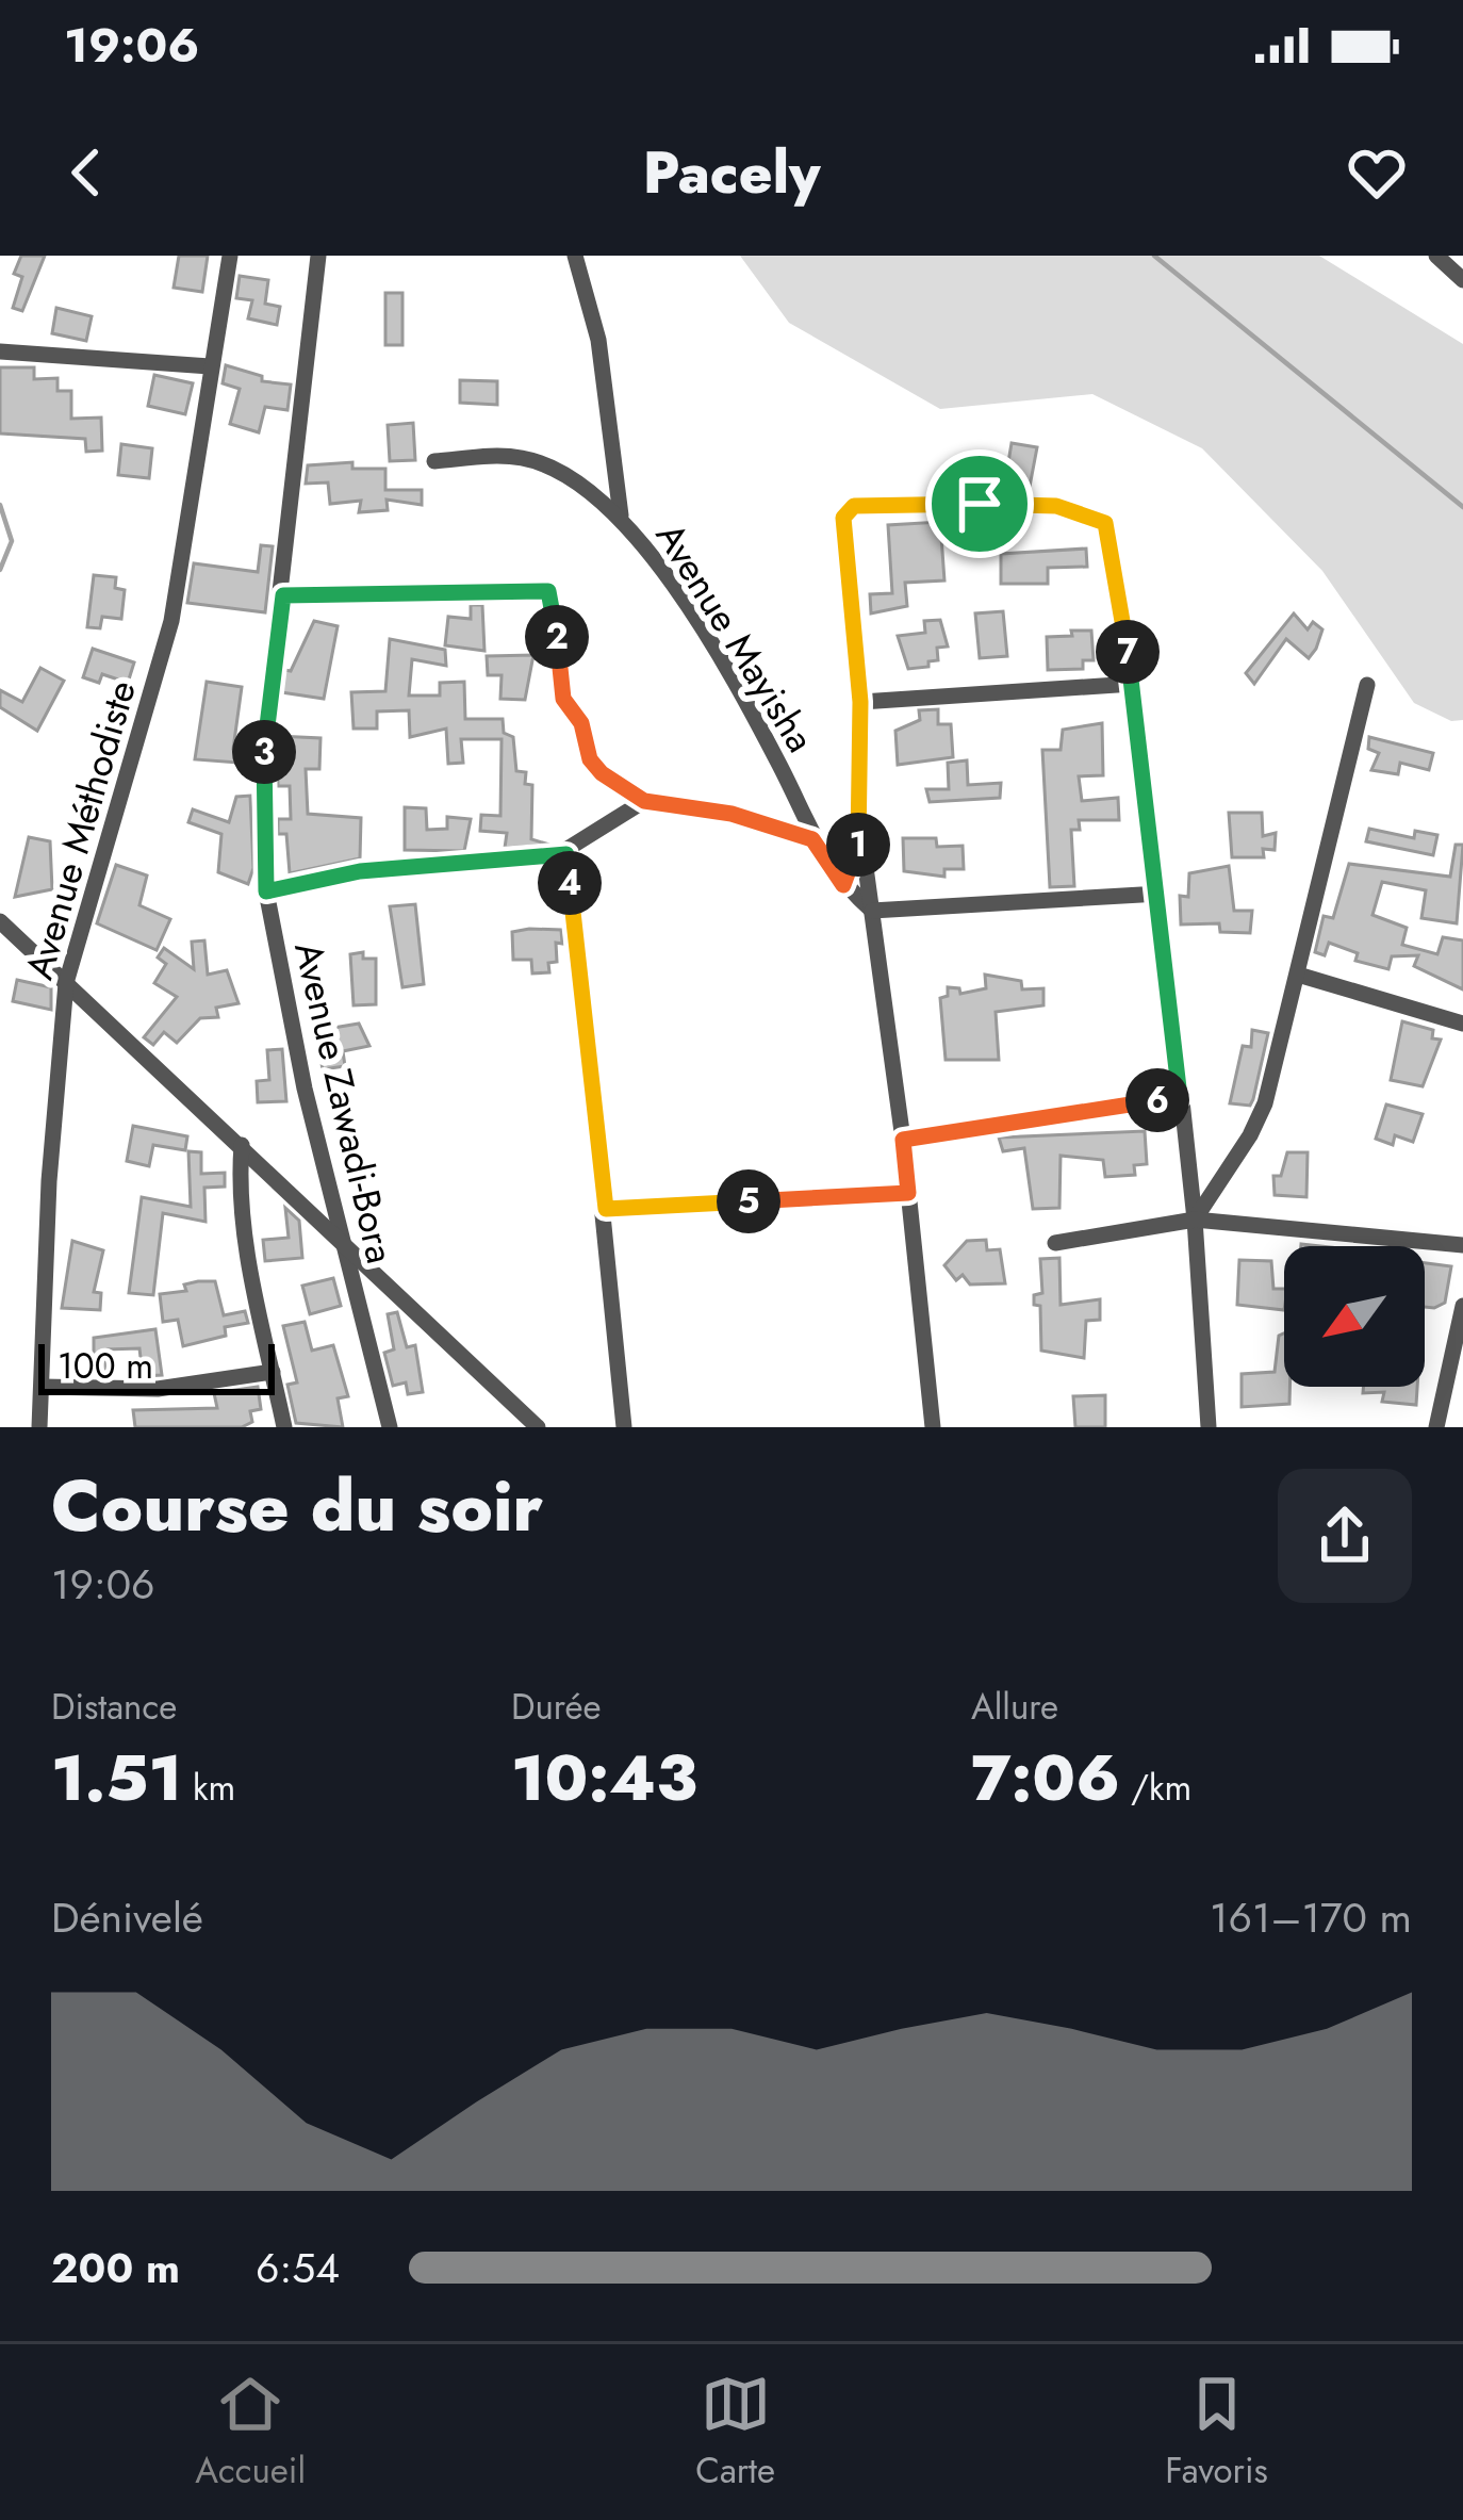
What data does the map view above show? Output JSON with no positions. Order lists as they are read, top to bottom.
{
  "streets": {
    "street": ["Avenue Mayisha", "Avenue Méthodiste", "Avenue Zawadi-Bora"]
  },
  "scale_bar": "100 m",
  "north": "bottom left",
  "page": {
    "status": "19:06",
    "header": "Pacely",
    "pins": [
      "2",
      "7",
      "3",
      "1",
      "4",
      "6",
      "5"
    ],
    "scale": "100 m",
    "heading": ["Course du soir", "19:06"],
    "stats": [
      ["Distance", "1.51 km"],
      ["Durée", "10:43"],
      ["Allure", "7:06 /km"]
    ],
    "chart": ["Dénivelé", "161–170 m"],
    "list": [
      {
        "name": "200 m",
        "note": "6:54"
      }
    ],
    "tabs": ["Accueil", "Carte", "Favoris"]
  }
}
